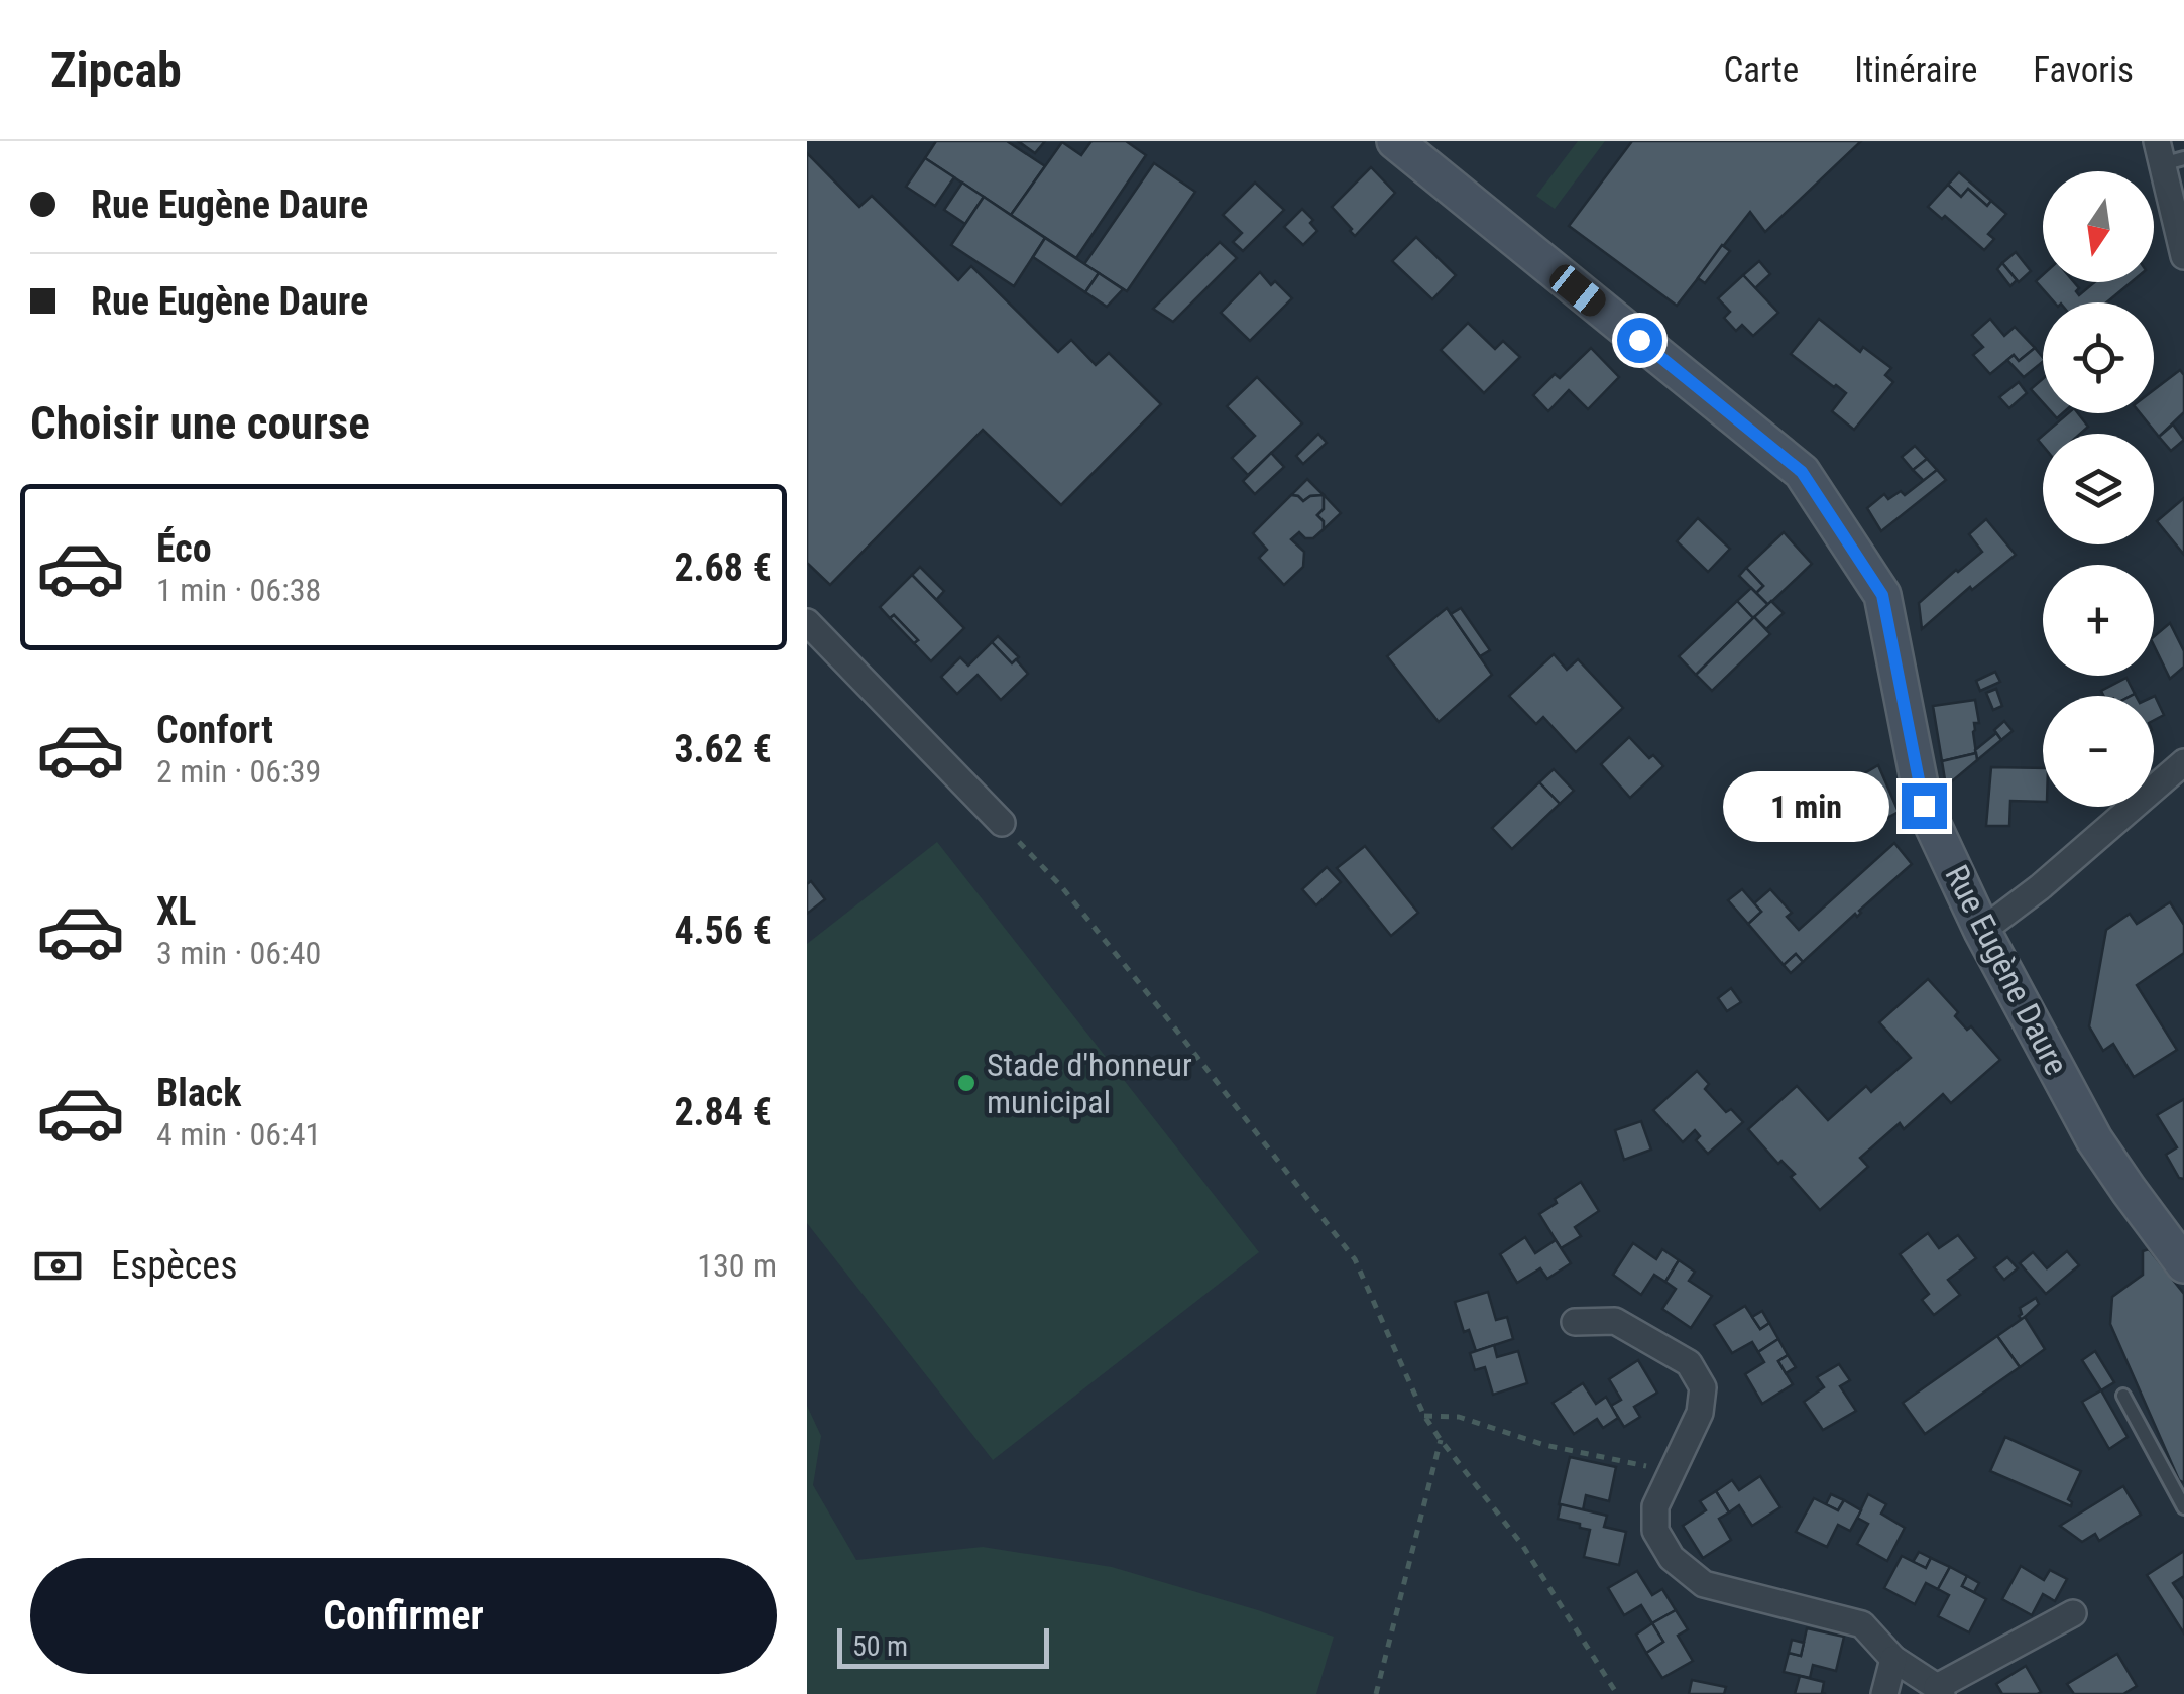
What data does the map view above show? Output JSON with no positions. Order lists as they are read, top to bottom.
{
  "streets": {
    "street": ["Rue Eugène Daure"]
  },
  "places": ["Stade d'honneur municipal"],
  "scale_bar": "50 m",
  "north": "bottom",
  "page": {
    "header": "Zipcab",
    "nav": ["Carte", "Itinéraire", "Favoris"],
    "banner": ["Rue Eugène Daure", "Rue Eugène Daure"],
    "map_buttons": ["+", "−"],
    "heading": "Choisir une course",
    "list": [
      {
        "name": "Éco",
        "note": "1 min · 06:38",
        "value": "2.68 €"
      },
      {
        "name": "Confort",
        "note": "2 min · 06:39",
        "value": "3.62 €"
      },
      {
        "name": "XL",
        "note": "3 min · 06:40",
        "value": "4.56 €"
      },
      {
        "name": "Black",
        "note": "4 min · 06:41",
        "value": "2.84 €"
      }
    ],
    "bubble": "1 min",
    "pay": ["Espèces", "130 m"],
    "buttons": "Confirmer",
    "scale": "50 m"
  }
}
